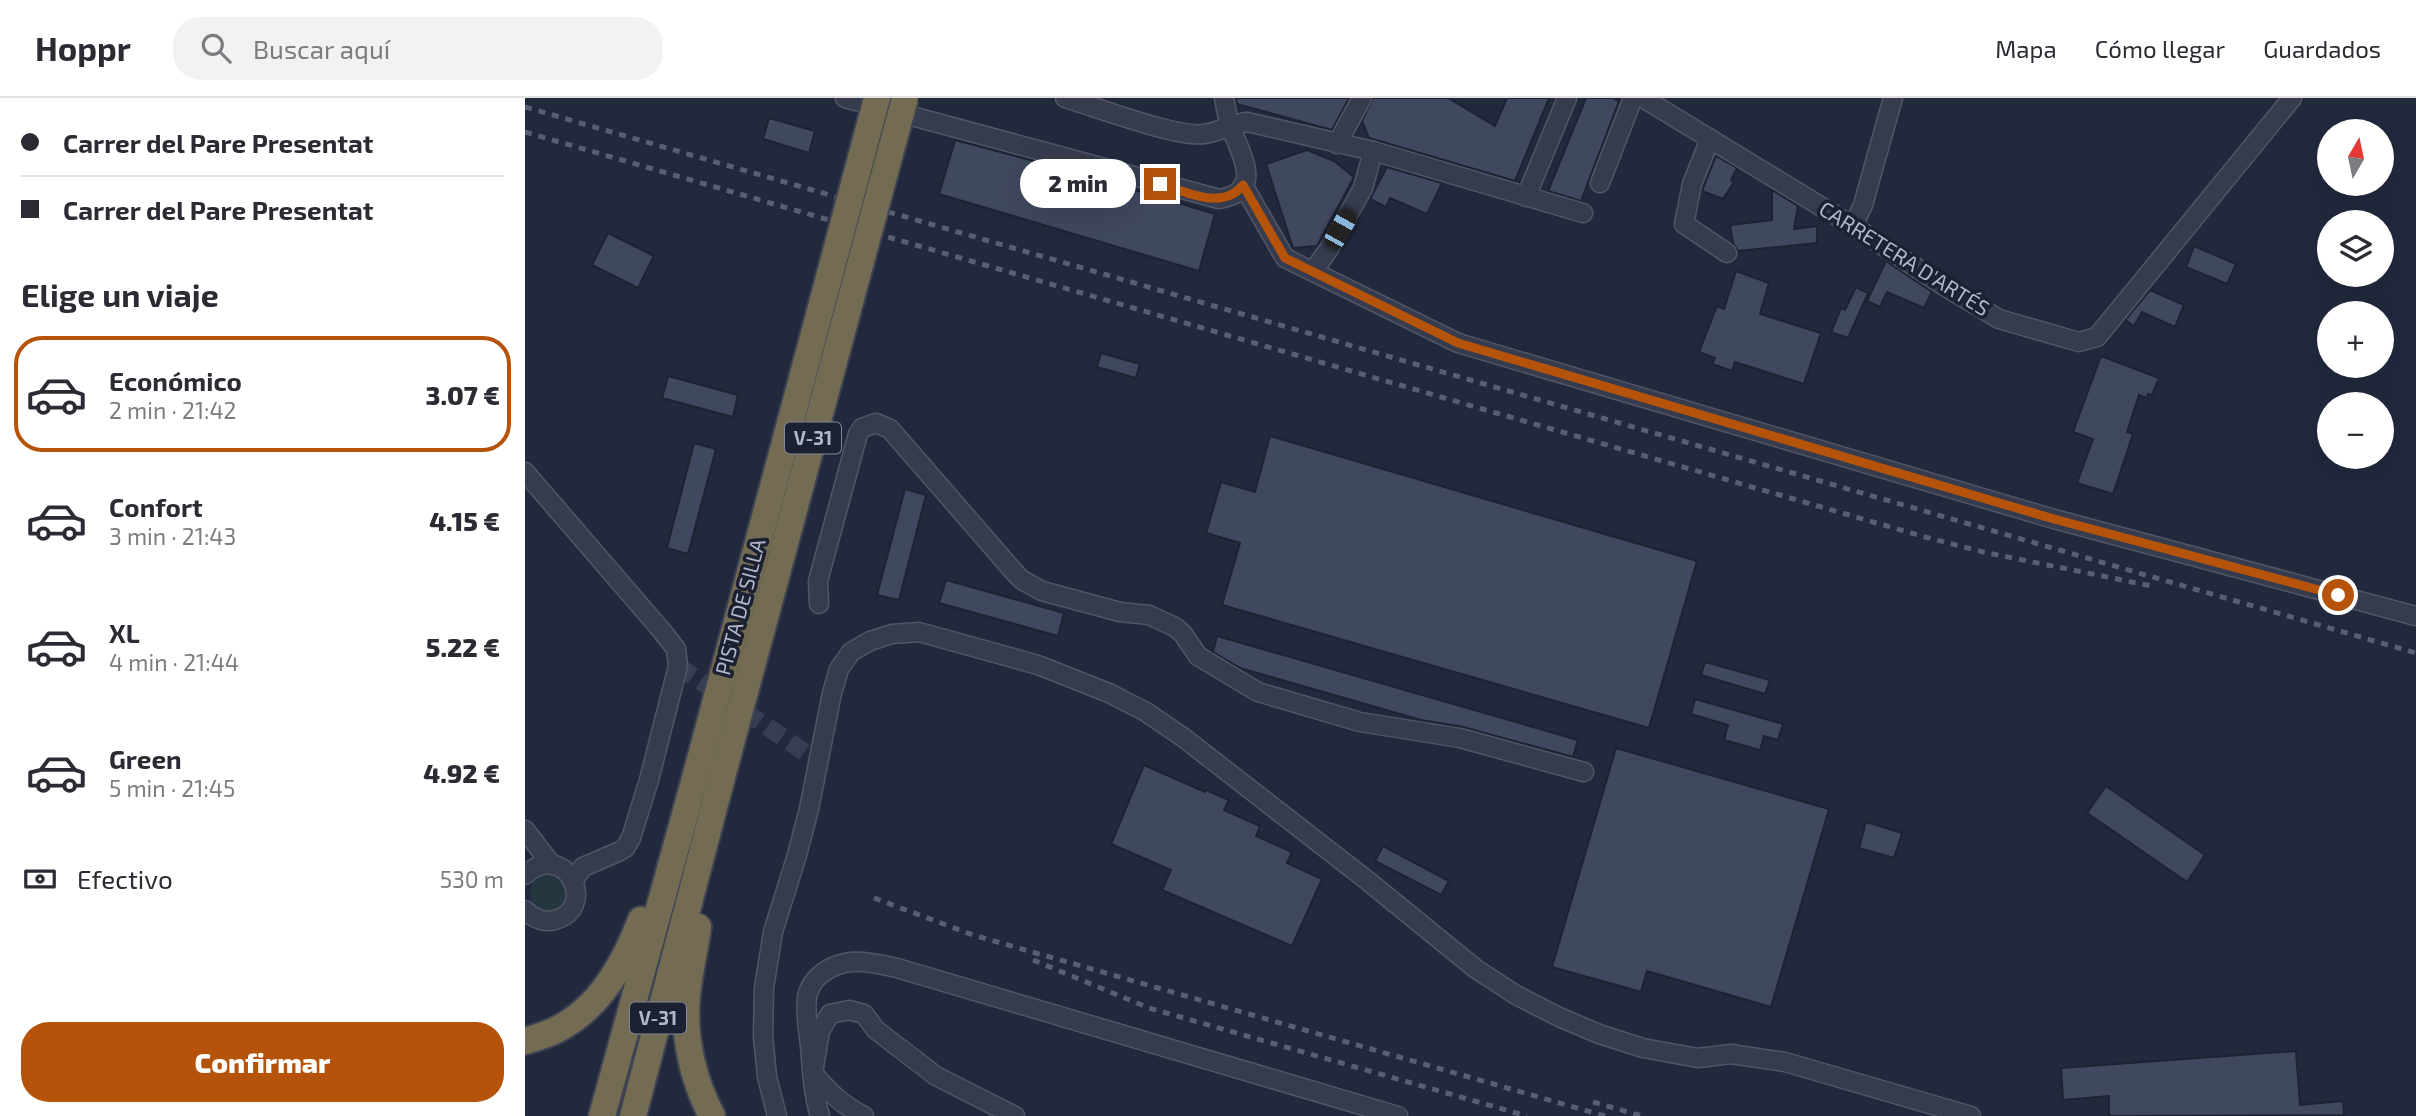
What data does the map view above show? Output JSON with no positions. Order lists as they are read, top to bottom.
{
  "streets": {
    "highway": ["V-31", "PISTA DE SILLA"],
    "street": ["CARRETERA D'ARTÉS"]
  },
  "crossings": [
    ["V-31", "PISTA DE SILLA"]
  ],
  "north": "top",
  "page": {
    "header": "Hoppr",
    "search": "Buscar aquí",
    "nav": ["Mapa", "Cómo llegar", "Guardados"],
    "banner": ["Carrer del Pare Presentat", "Carrer del Pare Presentat"],
    "map_buttons": ["+", "−"],
    "bubble": "2 min",
    "heading": "Elige un viaje",
    "list": [
      {
        "name": "Económico",
        "note": "2 min · 21:42",
        "value": "3.07 €"
      },
      {
        "name": "Confort",
        "note": "3 min · 21:43",
        "value": "4.15 €"
      },
      {
        "name": "XL",
        "note": "4 min · 21:44",
        "value": "5.22 €"
      },
      {
        "name": "Green",
        "note": "5 min · 21:45",
        "value": "4.92 €"
      }
    ],
    "pay": ["Efectivo", "530 m"],
    "buttons": "Confirmar"
  }
}
